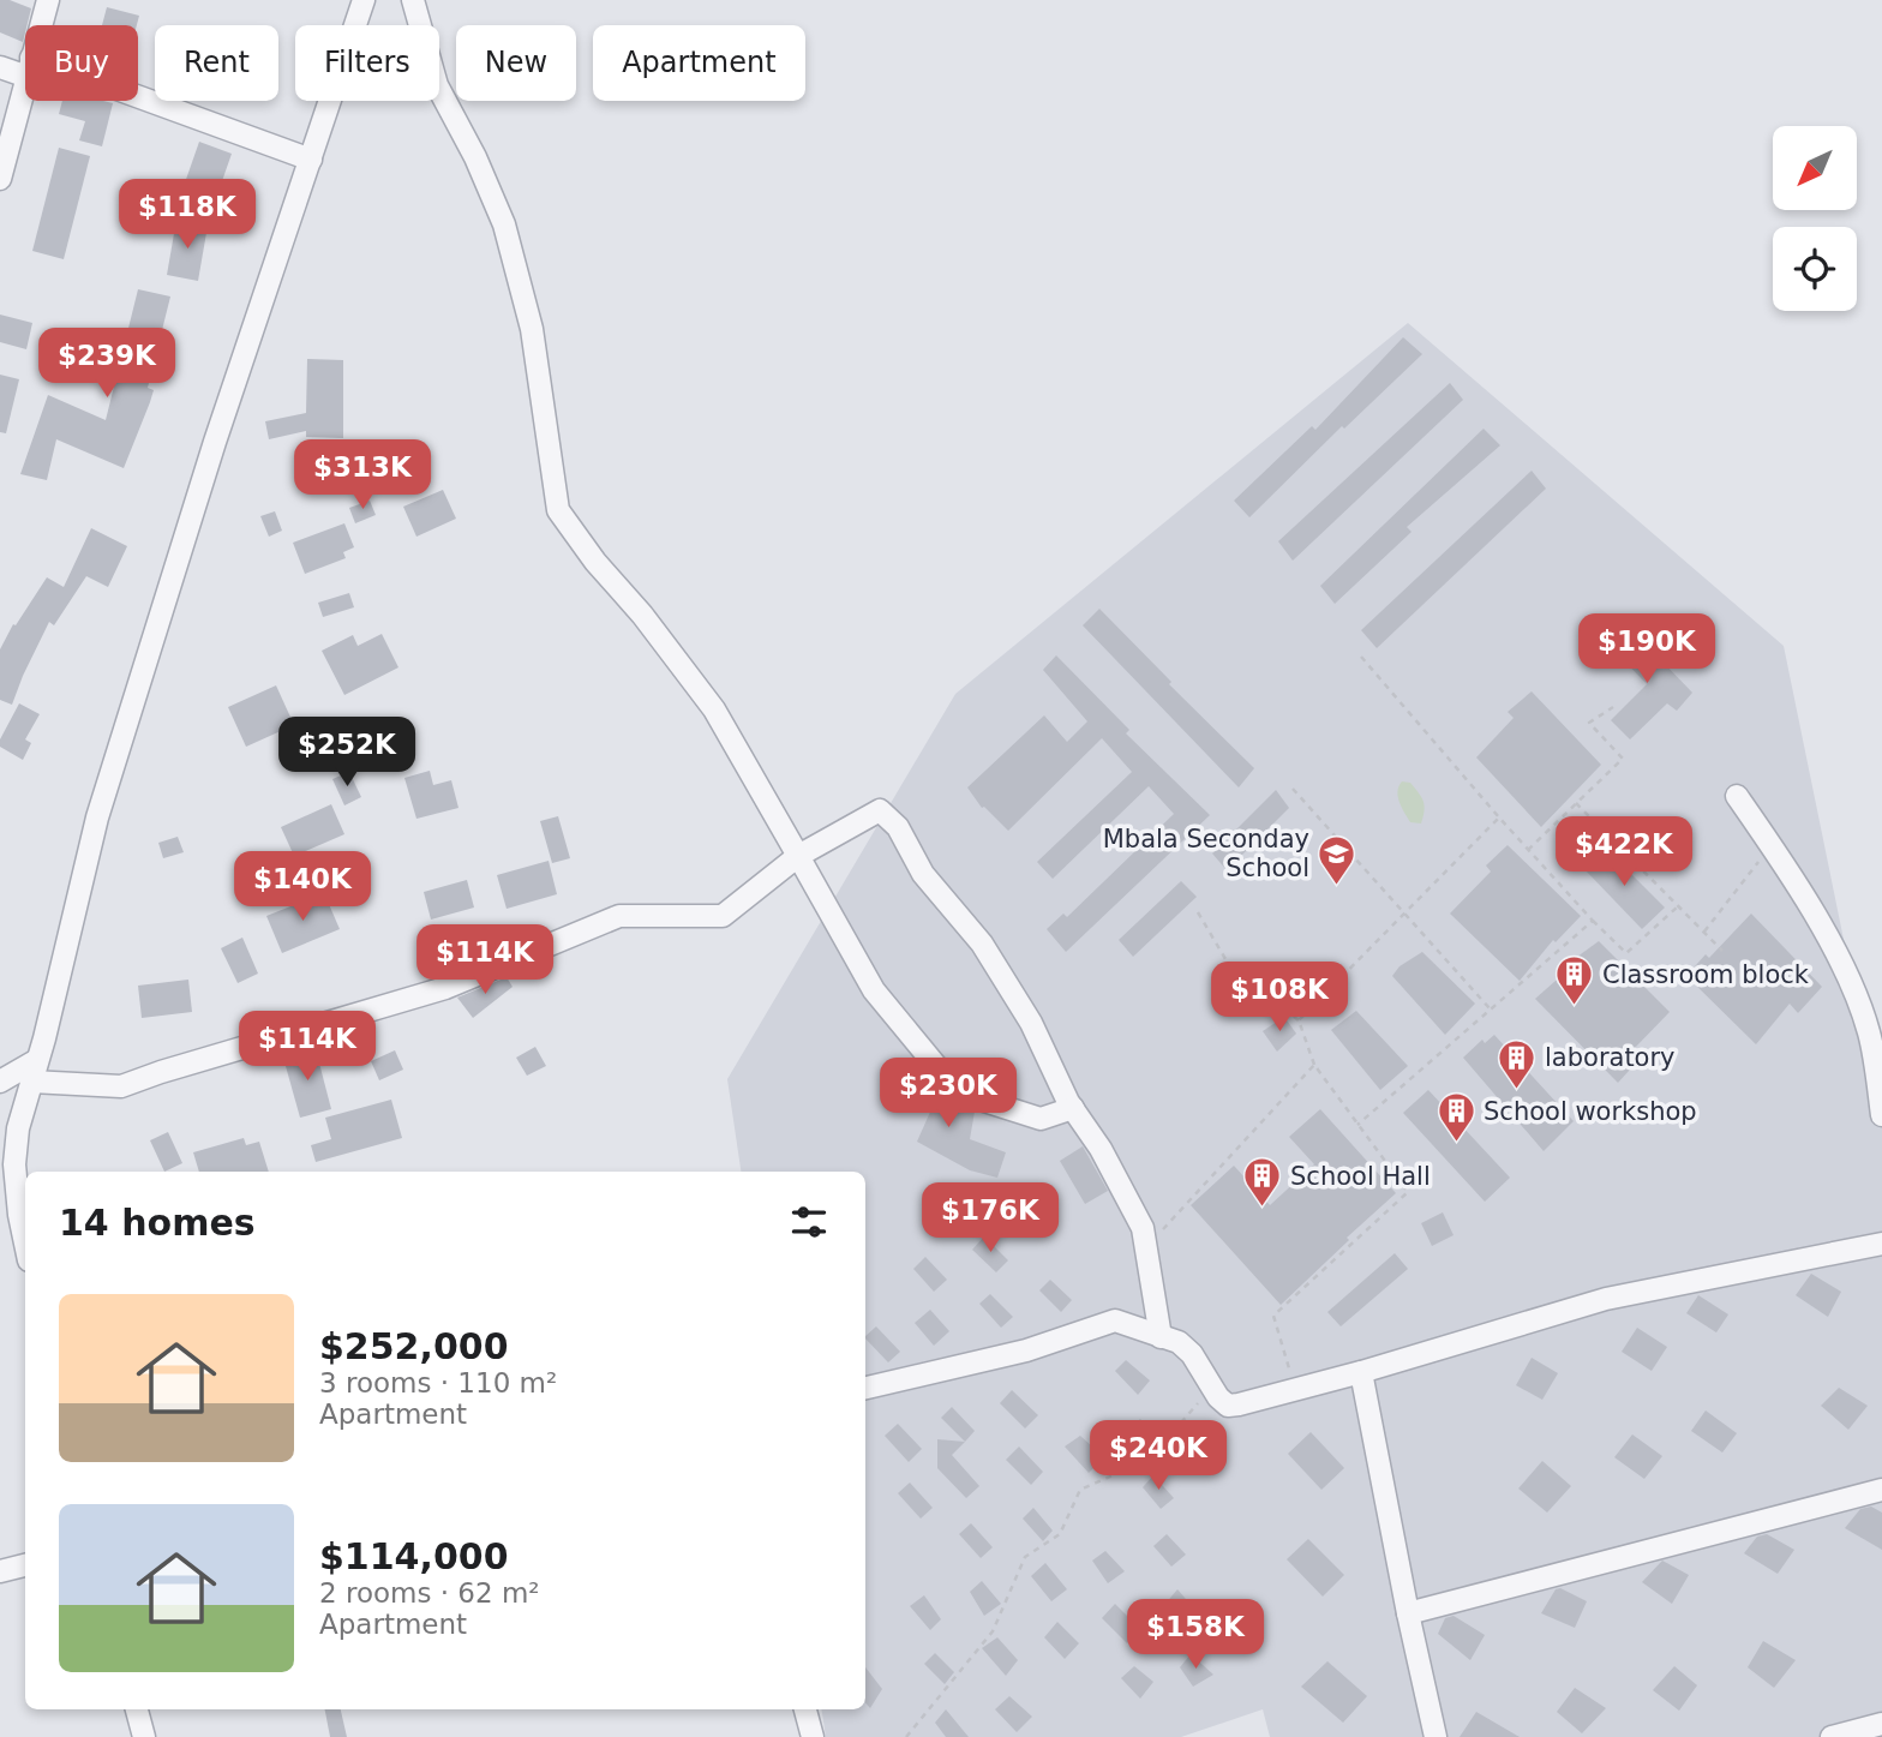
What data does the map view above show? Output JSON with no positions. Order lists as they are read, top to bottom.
{
  "places": {
    "school or university": ["Mbala Seconday School"],
    "building": [
      "Classroom block",
      "laboratory",
      "School workshop",
      "School Hall"
    ]
  },
  "north": "bottom left",
  "page": {
    "chip": [
      "Buy",
      "Rent",
      "Filters",
      "New",
      "Apartment"
    ],
    "price": [
      "$118K",
      "$239K",
      "$313K",
      "$190K",
      "$252K",
      "$422K",
      "$140K",
      "$114K",
      "$108K",
      "$114K",
      "$230K",
      "$176K",
      "$240K",
      "$158K"
    ],
    "heading": "14 homes",
    "list": [
      {
        "name": "$252,000",
        "note": "3 rooms · 110 m² · Apartment"
      },
      {
        "name": "$114,000",
        "note": "2 rooms · 62 m² · Apartment"
      }
    ]
  }
}
